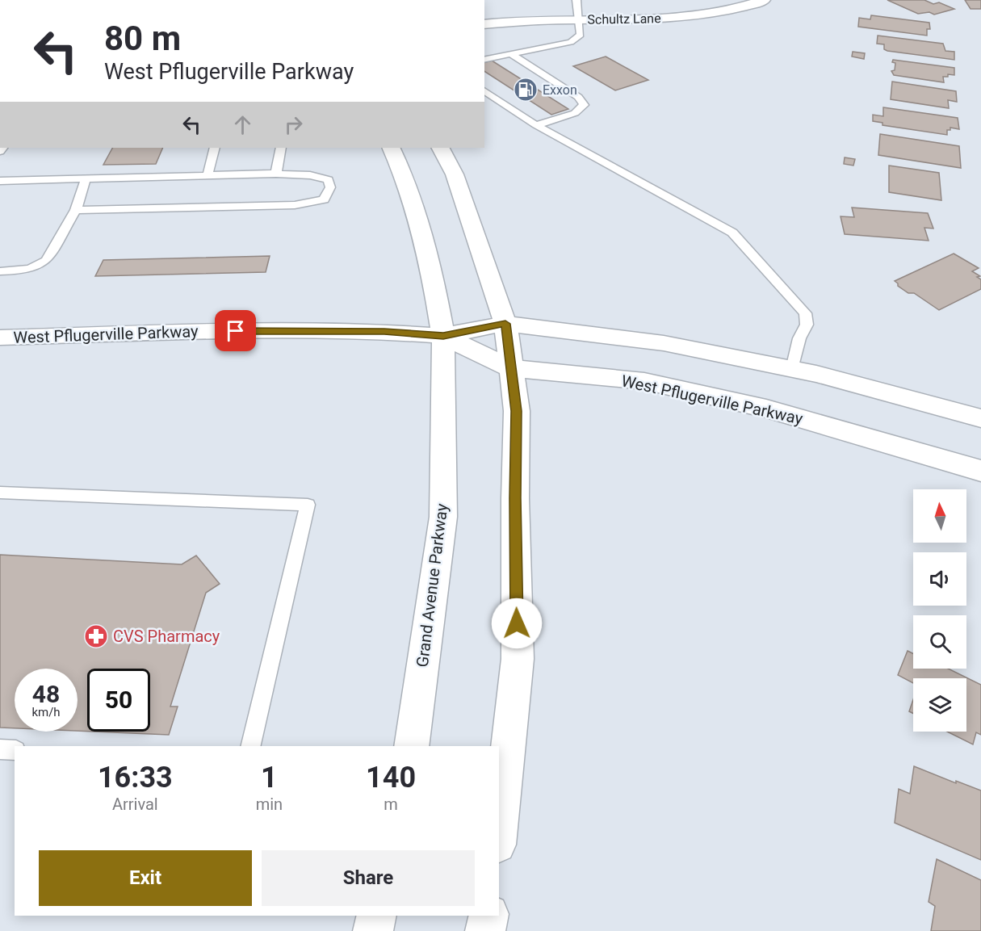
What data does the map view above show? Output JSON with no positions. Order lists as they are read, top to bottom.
{
  "streets": {
    "main road": ["Schultz Lane", "West Pflugerville Parkway", "Grand Avenue Parkway"]
  },
  "crossings": [
    ["West Pflugerville Parkway", "Grand Avenue Parkway"]
  ],
  "places": {
    "fuel station": ["Exxon"],
    "pharmacy": ["CVS Pharmacy"]
  },
  "north": "top",
  "page": {
    "turn": ["80 m", "West Pflugerville Parkway"],
    "speed": "48 km/h",
    "limit": "50",
    "eta": [
      "16:33",
      "Arrival",
      "1",
      "min",
      "140",
      "m"
    ],
    "buttons": ["Exit", "Share"]
  }
}
